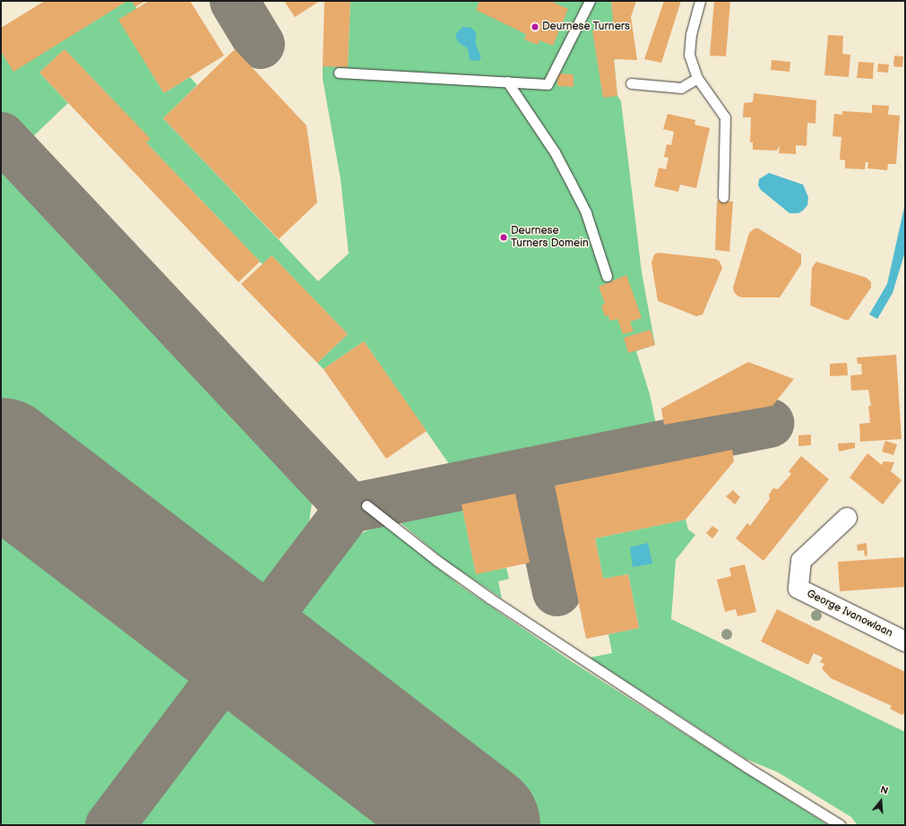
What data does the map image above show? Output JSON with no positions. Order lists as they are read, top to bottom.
{
  "streets": {
    "street": ["George Ivanowlaan"]
  },
  "places": ["Deurnese Turners", "Deurnese Turners Domein"],
  "north": "top"
}
